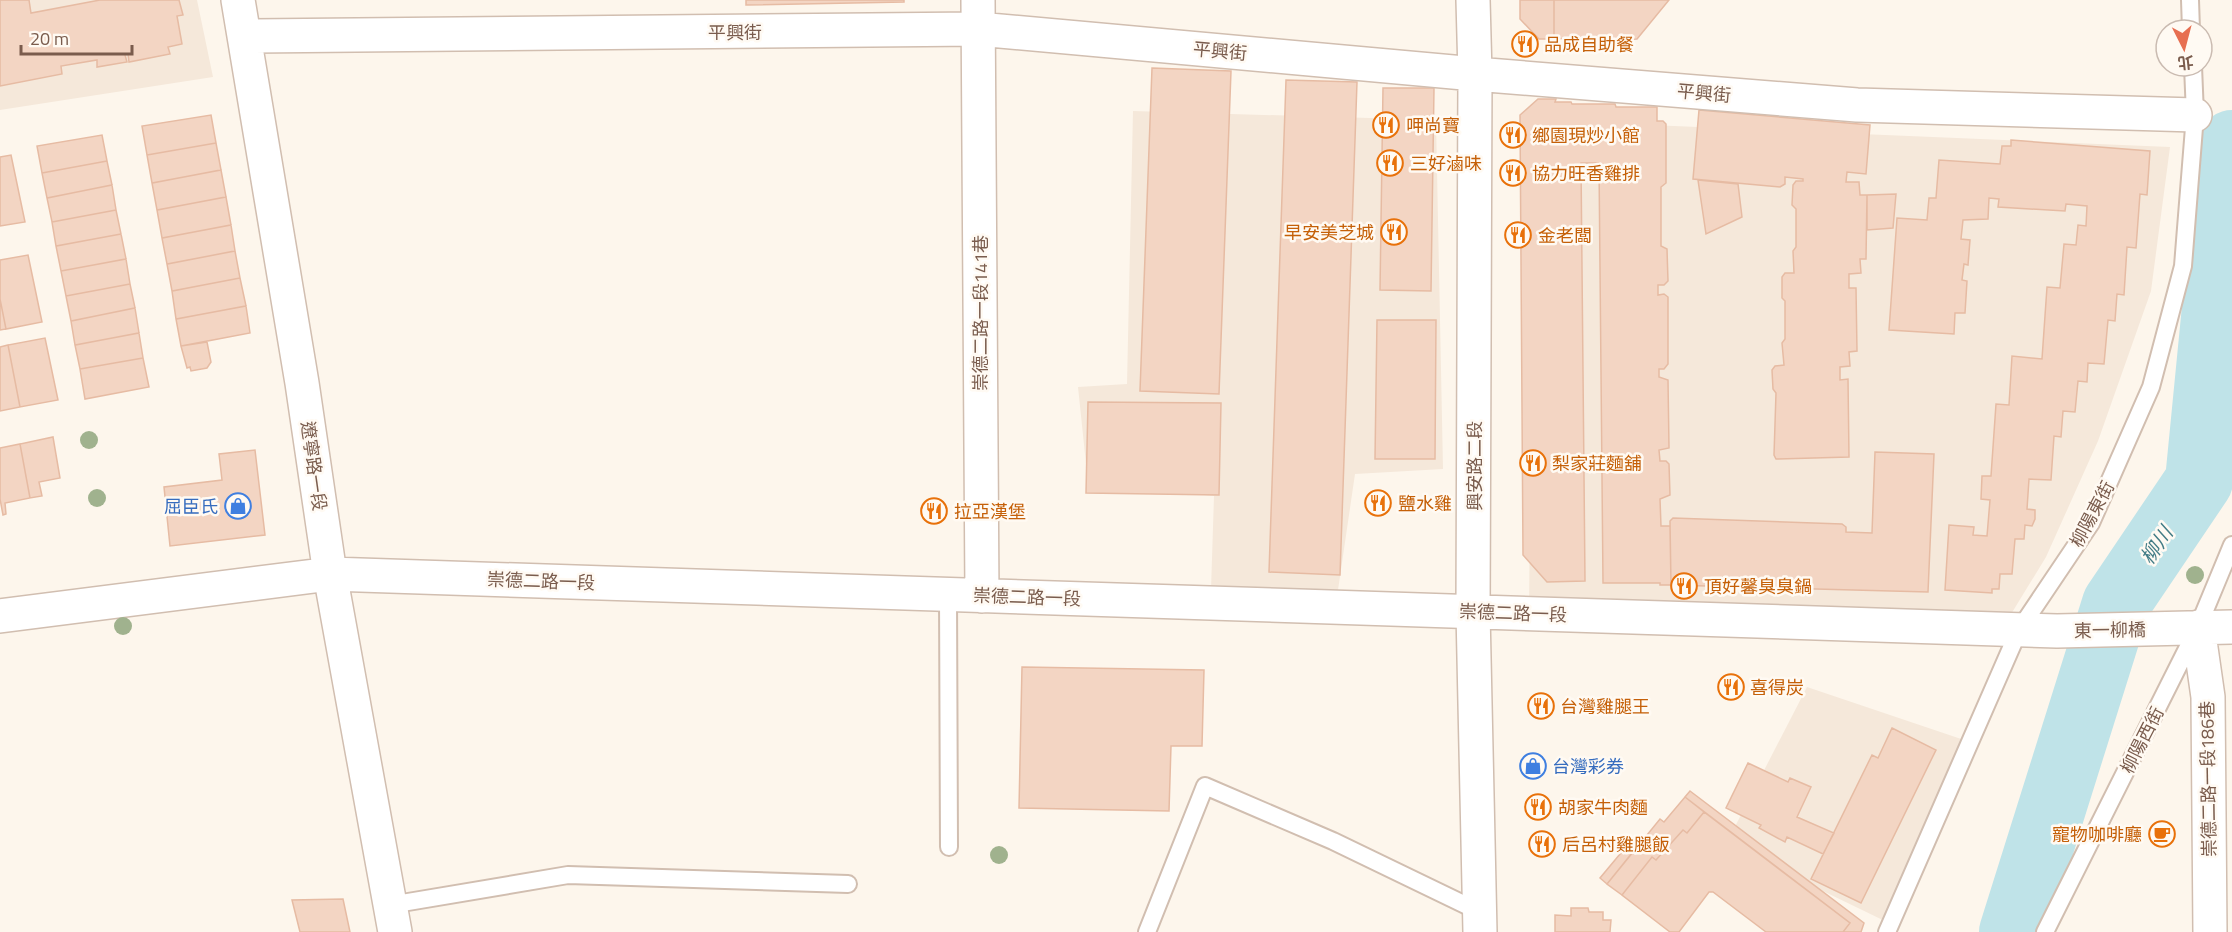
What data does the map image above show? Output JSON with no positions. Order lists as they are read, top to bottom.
{
  "streets": {
    "street": [
      "平興街",
      "崇德二路一段141巷",
      "遼寧路一段",
      "興安路二段",
      "崇德二路一段",
      "東一柳橋",
      "崇德二路一段186巷"
    ],
    "lane": ["柳陽東街", "柳陽西街"]
  },
  "crossings": [
    ["平興街", "崇德二路一段141巷"],
    ["平興街", "遼寧路一段"],
    ["平興街", "興安路二段"],
    ["平興街", "柳陽東街"],
    ["崇德二路一段141巷", "崇德二路一段"],
    ["遼寧路一段", "崇德二路一段"],
    ["興安路二段", "崇德二路一段"],
    ["柳陽東街", "崇德二路一段"],
    ["崇德二路一段", "東一柳橋"],
    ["東一柳橋", "柳陽西街"],
    ["東一柳橋", "崇德二路一段186巷"],
    ["柳陽西街", "崇德二路一段186巷"]
  ],
  "water": ["柳川"],
  "places": {
    "restaurant": [
      "品成自助餐",
      "呷尚寶",
      "鄉園現炒小館",
      "三好滷味",
      "協力旺香雞排",
      "早安美芝城",
      "金老闆",
      "梨家莊麵舖",
      "鹽水雞",
      "拉亞漢堡",
      "頂好馨臭臭鍋",
      "喜得炭",
      "台灣雞腿王",
      "胡家牛肉麵",
      "后呂村雞腿飯"
    ],
    "shop": ["屈臣氏", "台灣彩券"],
    "cafe": ["寵物咖啡廳"]
  },
  "scale_bar": "20 m",
  "north": "bottom"
}
